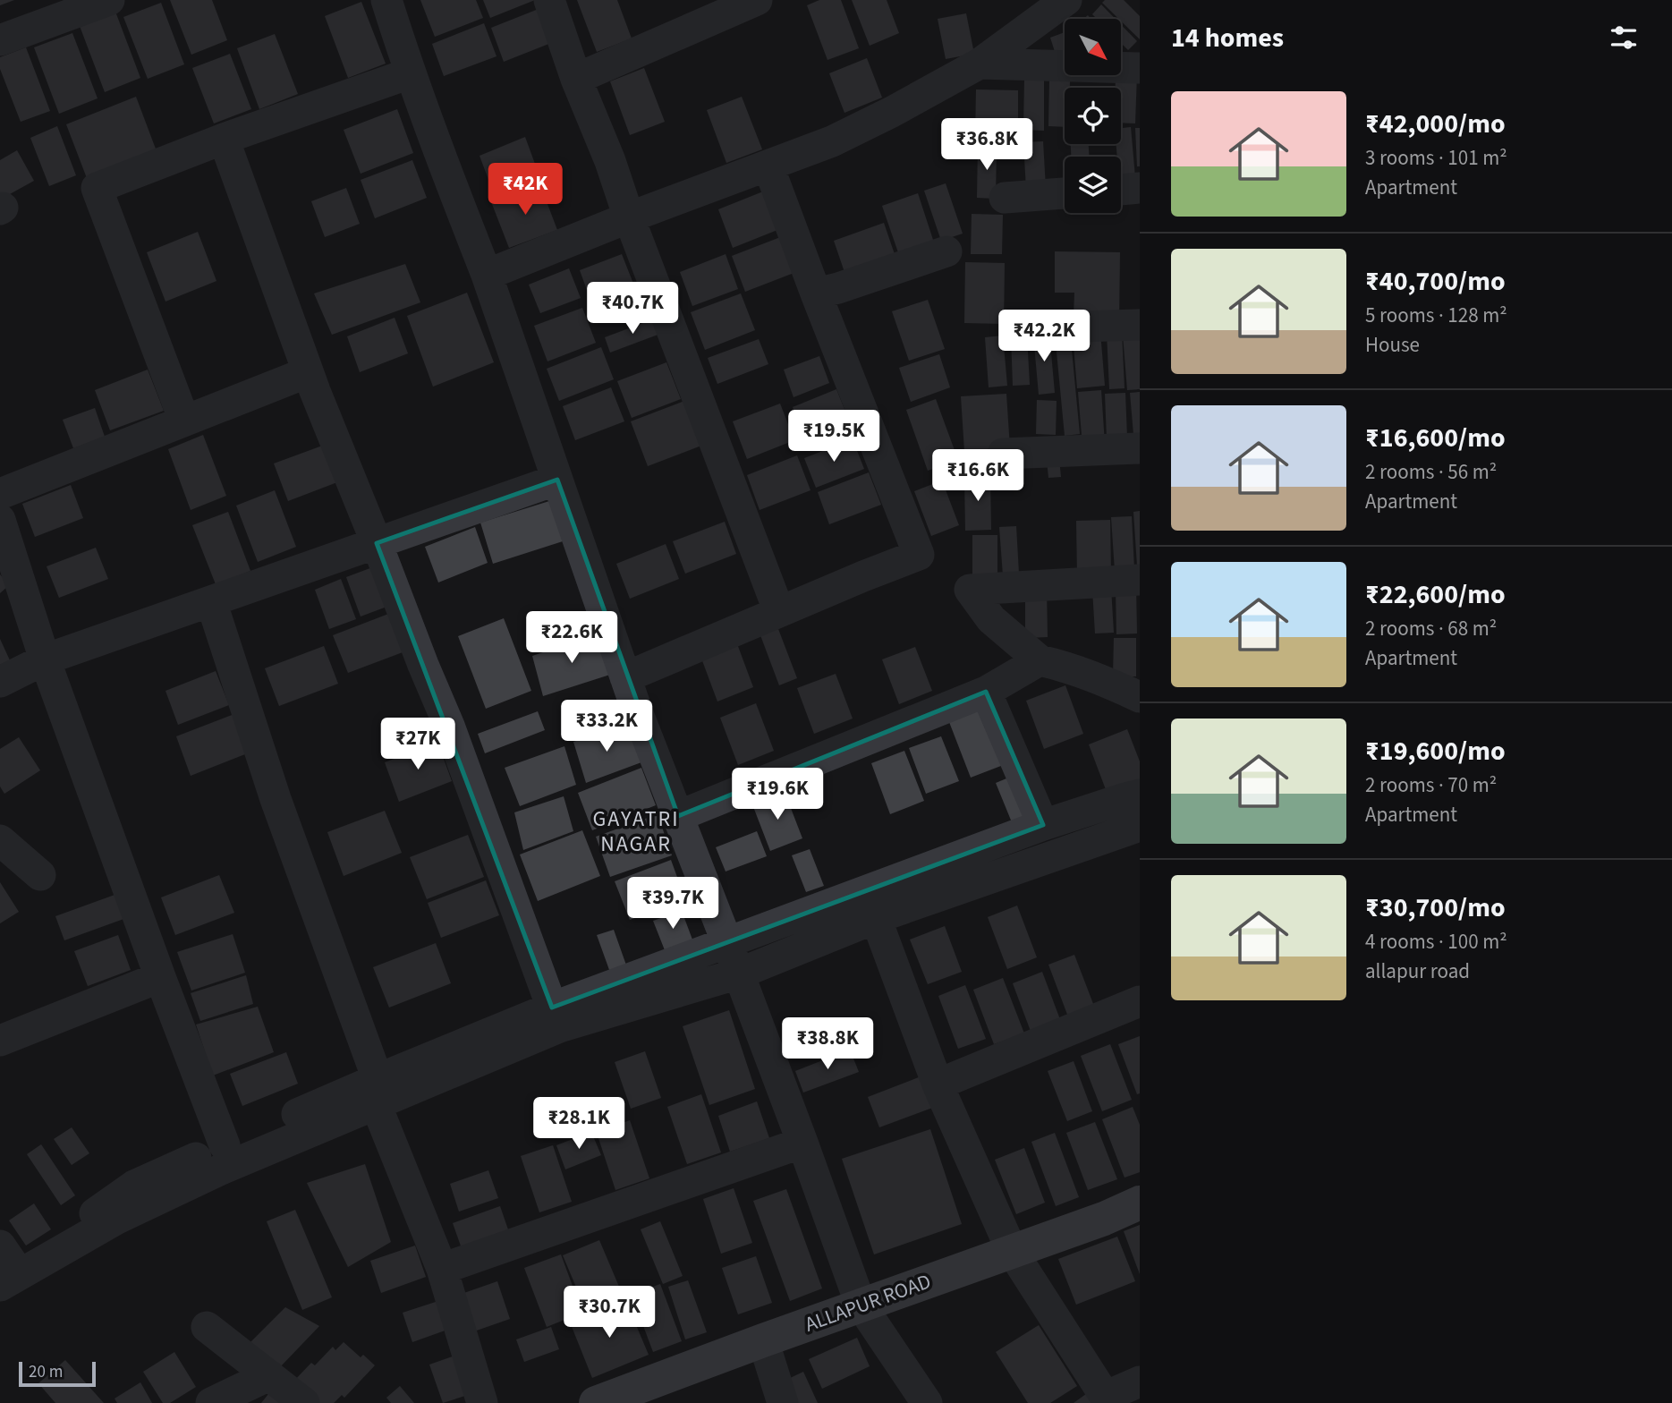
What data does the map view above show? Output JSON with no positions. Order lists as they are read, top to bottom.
{
  "streets": {
    "main road": ["ALLAPUR ROAD"]
  },
  "districts": ["GAYATRI NAGAR"],
  "scale_bar": "20 m",
  "north": "bottom right",
  "page": {
    "heading": "14 homes",
    "list": [
      {
        "name": "₹42,000/mo",
        "note": "3 rooms · 101 m² · Apartment"
      },
      {
        "name": "₹40,700/mo",
        "note": "5 rooms · 128 m² · House"
      },
      {
        "name": "₹16,600/mo",
        "note": "2 rooms · 56 m² · Apartment"
      },
      {
        "name": "₹22,600/mo",
        "note": "2 rooms · 68 m² · Apartment"
      },
      {
        "name": "₹19,600/mo",
        "note": "2 rooms · 70 m² · Apartment"
      },
      {
        "name": "₹30,700/mo",
        "note": "4 rooms · 100 m² · allapur road"
      }
    ],
    "price": [
      "₹36.8K",
      "₹42K",
      "₹40.7K",
      "₹42.2K",
      "₹19.5K",
      "₹16.6K",
      "₹22.6K",
      "₹33.2K",
      "₹27K",
      "₹19.6K",
      "₹39.7K",
      "₹38.8K",
      "₹28.1K",
      "₹30.7K"
    ],
    "scale": "20 m"
  }
}
